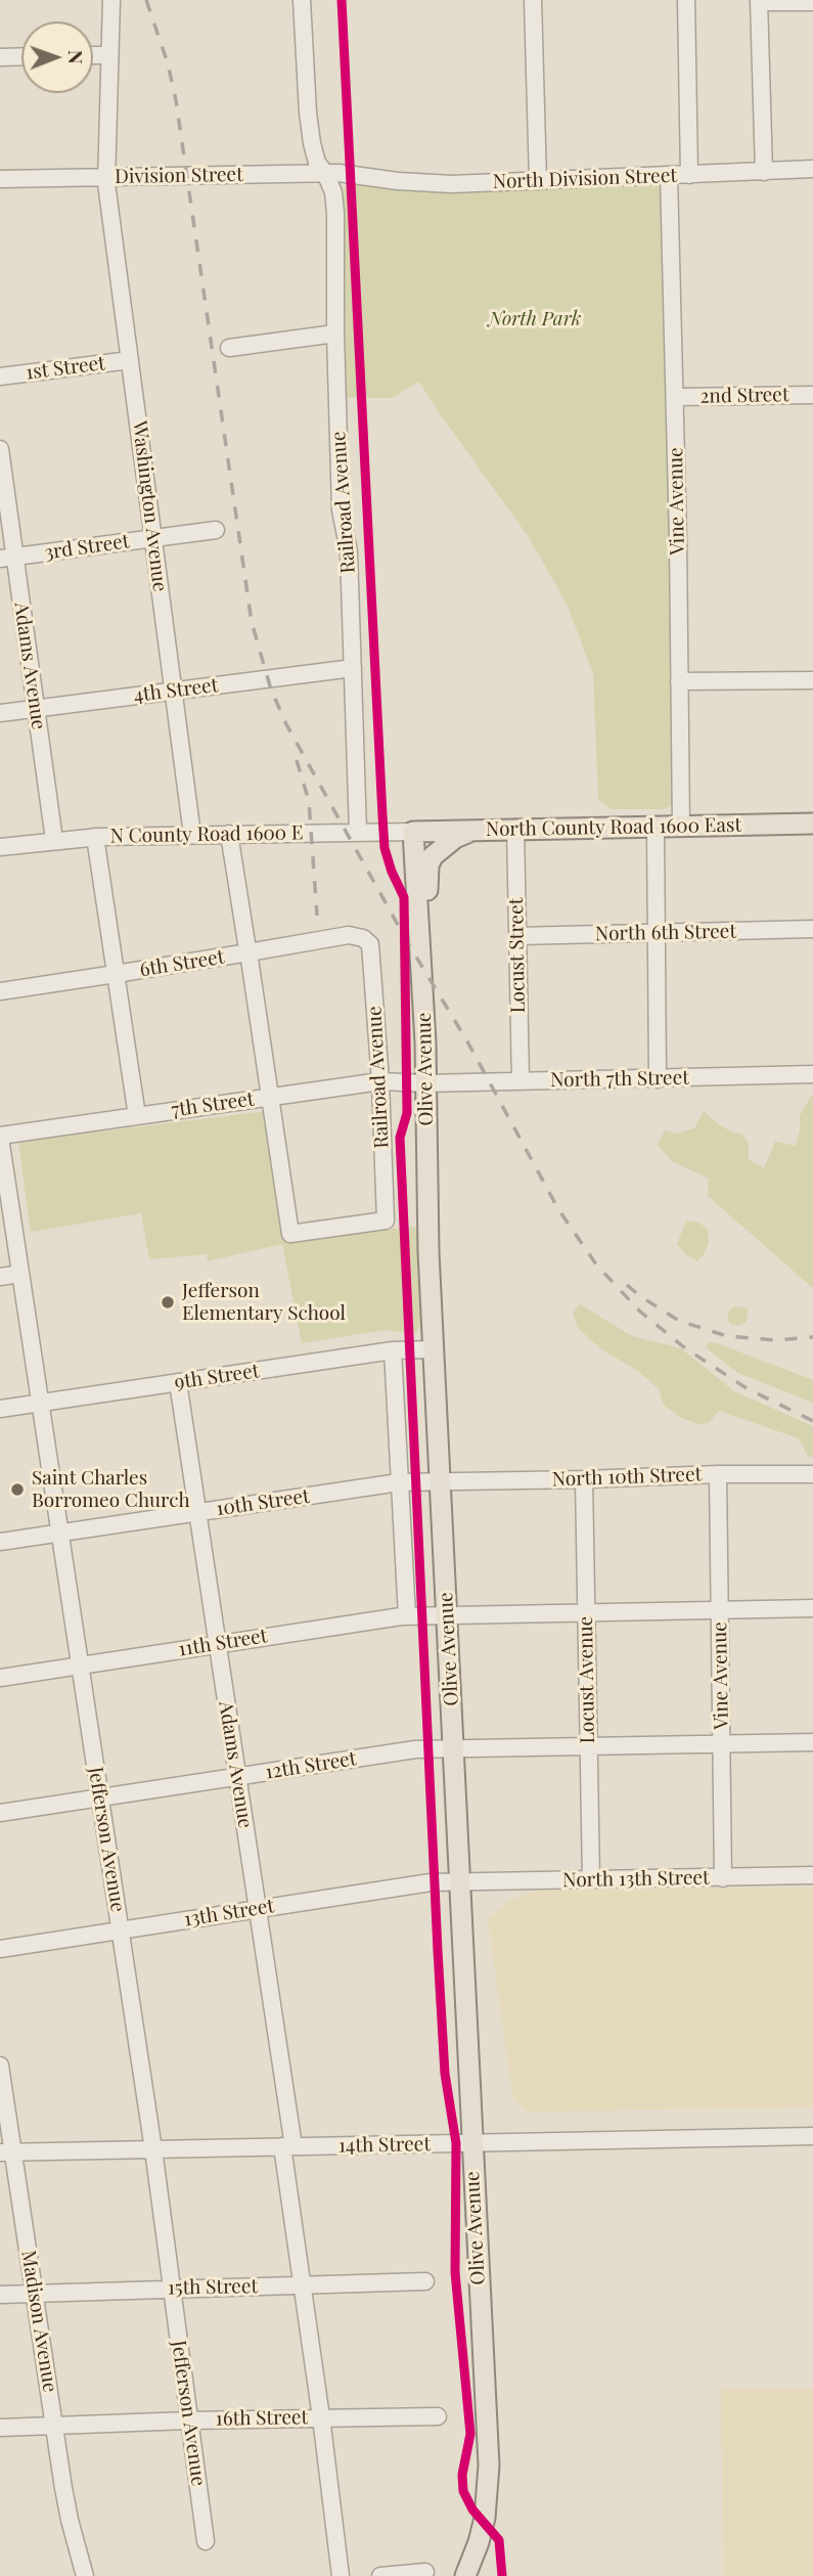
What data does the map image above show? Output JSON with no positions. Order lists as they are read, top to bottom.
{
  "streets": {
    "main road": ["North County Road 1600 East", "Olive Avenue"],
    "street": [
      "Division Street",
      "North Division Street",
      "1st Street",
      "2nd Street",
      "Vine Avenue",
      "Railroad Avenue",
      "Washington Avenue",
      "3rd Street",
      "Adams Avenue",
      "4th Street",
      "N County Road 1600 E",
      "North 6th Street",
      "Locust Street",
      "6th Street",
      "North 7th Street",
      "7th Street",
      "9th Street",
      "North 10th Street",
      "10th Street",
      "11th Street",
      "Locust Avenue",
      "12th Street",
      "Jefferson Avenue",
      "North 13th Street",
      "13th Street",
      "14th Street",
      "15th Street",
      "Madison Avenue",
      "16th Street"
    ]
  },
  "crossings": [
    ["Division Street", "North Division Street"],
    ["Division Street", "Railroad Avenue"],
    ["Division Street", "Washington Avenue"],
    ["North Division Street", "Vine Avenue"],
    ["1st Street", "Washington Avenue"],
    ["2nd Street", "Vine Avenue"],
    ["Vine Avenue", "North County Road 1600 East"],
    ["Vine Avenue", "North 10th Street"],
    ["Vine Avenue", "11th Street"],
    ["Vine Avenue", "12th Street"],
    ["Vine Avenue", "North 13th Street"],
    ["Railroad Avenue", "4th Street"],
    ["Railroad Avenue", "N County Road 1600 E"],
    ["Railroad Avenue", "6th Street"],
    ["Railroad Avenue", "7th Street"],
    ["Washington Avenue", "3rd Street"],
    ["Washington Avenue", "4th Street"],
    ["Washington Avenue", "N County Road 1600 E"],
    ["3rd Street", "Adams Avenue"],
    ["Adams Avenue", "4th Street"],
    ["Adams Avenue", "N County Road 1600 E"],
    ["Adams Avenue", "9th Street"],
    ["Adams Avenue", "10th Street"],
    ["Adams Avenue", "11th Street"],
    ["Adams Avenue", "12th Street"],
    ["Adams Avenue", "13th Street"],
    ["Adams Avenue", "14th Street"],
    ["Adams Avenue", "15th Street"],
    ["Adams Avenue", "16th Street"],
    ["North County Road 1600 East", "N County Road 1600 E"],
    ["North County Road 1600 East", "Locust Street"],
    ["North County Road 1600 East", "Olive Avenue"],
    ["N County Road 1600 E", "Olive Avenue"],
    ["North 6th Street", "Locust Street"],
    ["Locust Street", "North 7th Street"],
    ["Olive Avenue", "North 7th Street"],
    ["Olive Avenue", "7th Street"],
    ["Olive Avenue", "9th Street"],
    ["Olive Avenue", "North 10th Street"],
    ["Olive Avenue", "10th Street"],
    ["Olive Avenue", "11th Street"],
    ["Olive Avenue", "12th Street"],
    ["Olive Avenue", "North 13th Street"],
    ["Olive Avenue", "13th Street"],
    ["Olive Avenue", "14th Street"],
    ["North 7th Street", "7th Street"],
    ["7th Street", "Jefferson Avenue"],
    ["9th Street", "Jefferson Avenue"],
    ["North 10th Street", "10th Street"],
    ["North 10th Street", "Locust Avenue"],
    ["10th Street", "Jefferson Avenue"],
    ["11th Street", "Locust Avenue"],
    ["11th Street", "Jefferson Avenue"],
    ["Locust Avenue", "12th Street"],
    ["Locust Avenue", "North 13th Street"],
    ["12th Street", "Jefferson Avenue"],
    ["Jefferson Avenue", "13th Street"],
    ["Jefferson Avenue", "14th Street"],
    ["Jefferson Avenue", "15th Street"],
    ["Jefferson Avenue", "16th Street"],
    ["North 13th Street", "13th Street"],
    ["14th Street", "Madison Avenue"],
    ["15th Street", "Madison Avenue"],
    ["Madison Avenue", "16th Street"]
  ],
  "parks": ["North Park"],
  "places": ["Jefferson Elementary School", "Saint Charles Borromeo Church"],
  "north": "right"
}
